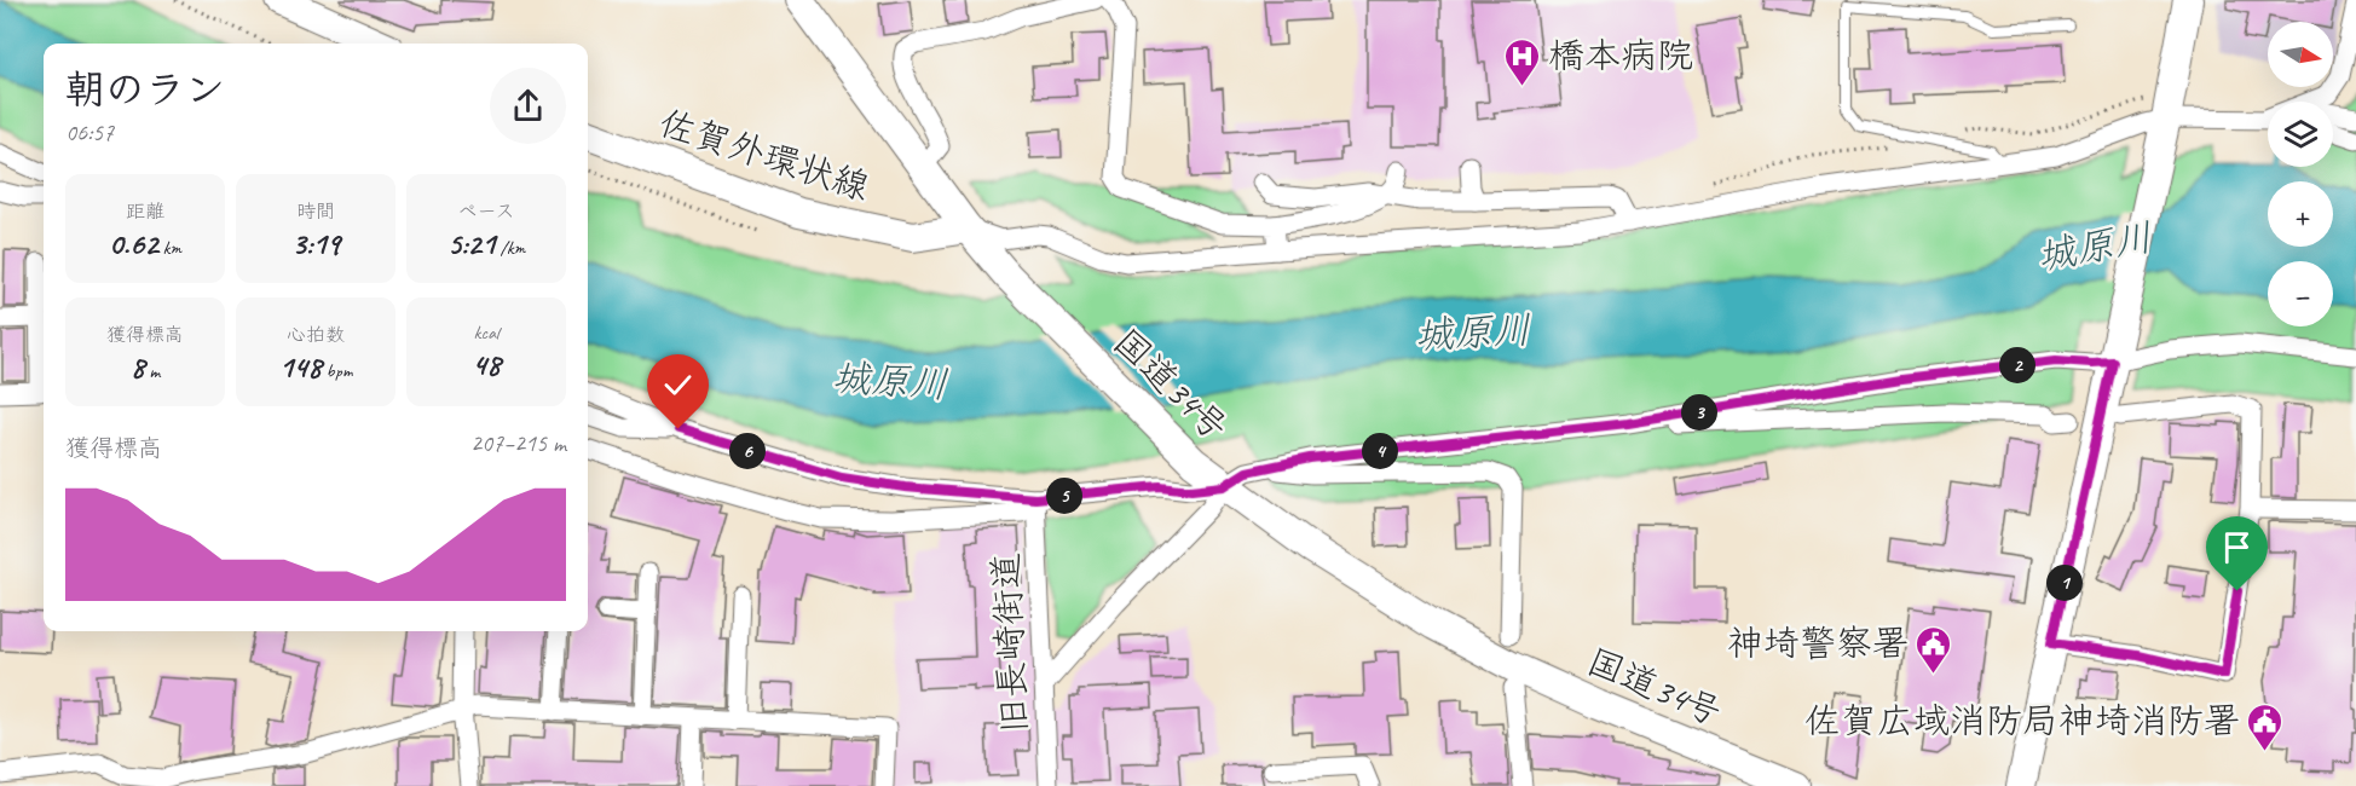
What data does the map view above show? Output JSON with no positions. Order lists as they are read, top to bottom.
{
  "streets": {
    "main road": ["佐賀外環状線", "国道34号"],
    "street": ["旧長崎街道"]
  },
  "crossings": [
    ["佐賀外環状線", "国道34号"]
  ],
  "water": ["城原川"],
  "places": {
    "hospital": ["橋本病院"],
    "public building": ["神埼警察署", "佐賀広域消防局神埼消防署"]
  },
  "north": "right",
  "page": {
    "map_buttons": ["+", "−"],
    "heading": ["朝のラン", "06:57"],
    "stats": [
      ["距離", "0.62 km"],
      ["時間", "3:19"],
      ["ペース", "5:21 /km"],
      ["獲得標高", "8 m"],
      ["心拍数", "148 bpm"],
      ["kcal", "48"]
    ],
    "pins": [
      "2",
      "3",
      "4",
      "6",
      "5",
      "1"
    ],
    "chart": ["獲得標高", "207–215 m"]
  }
}
